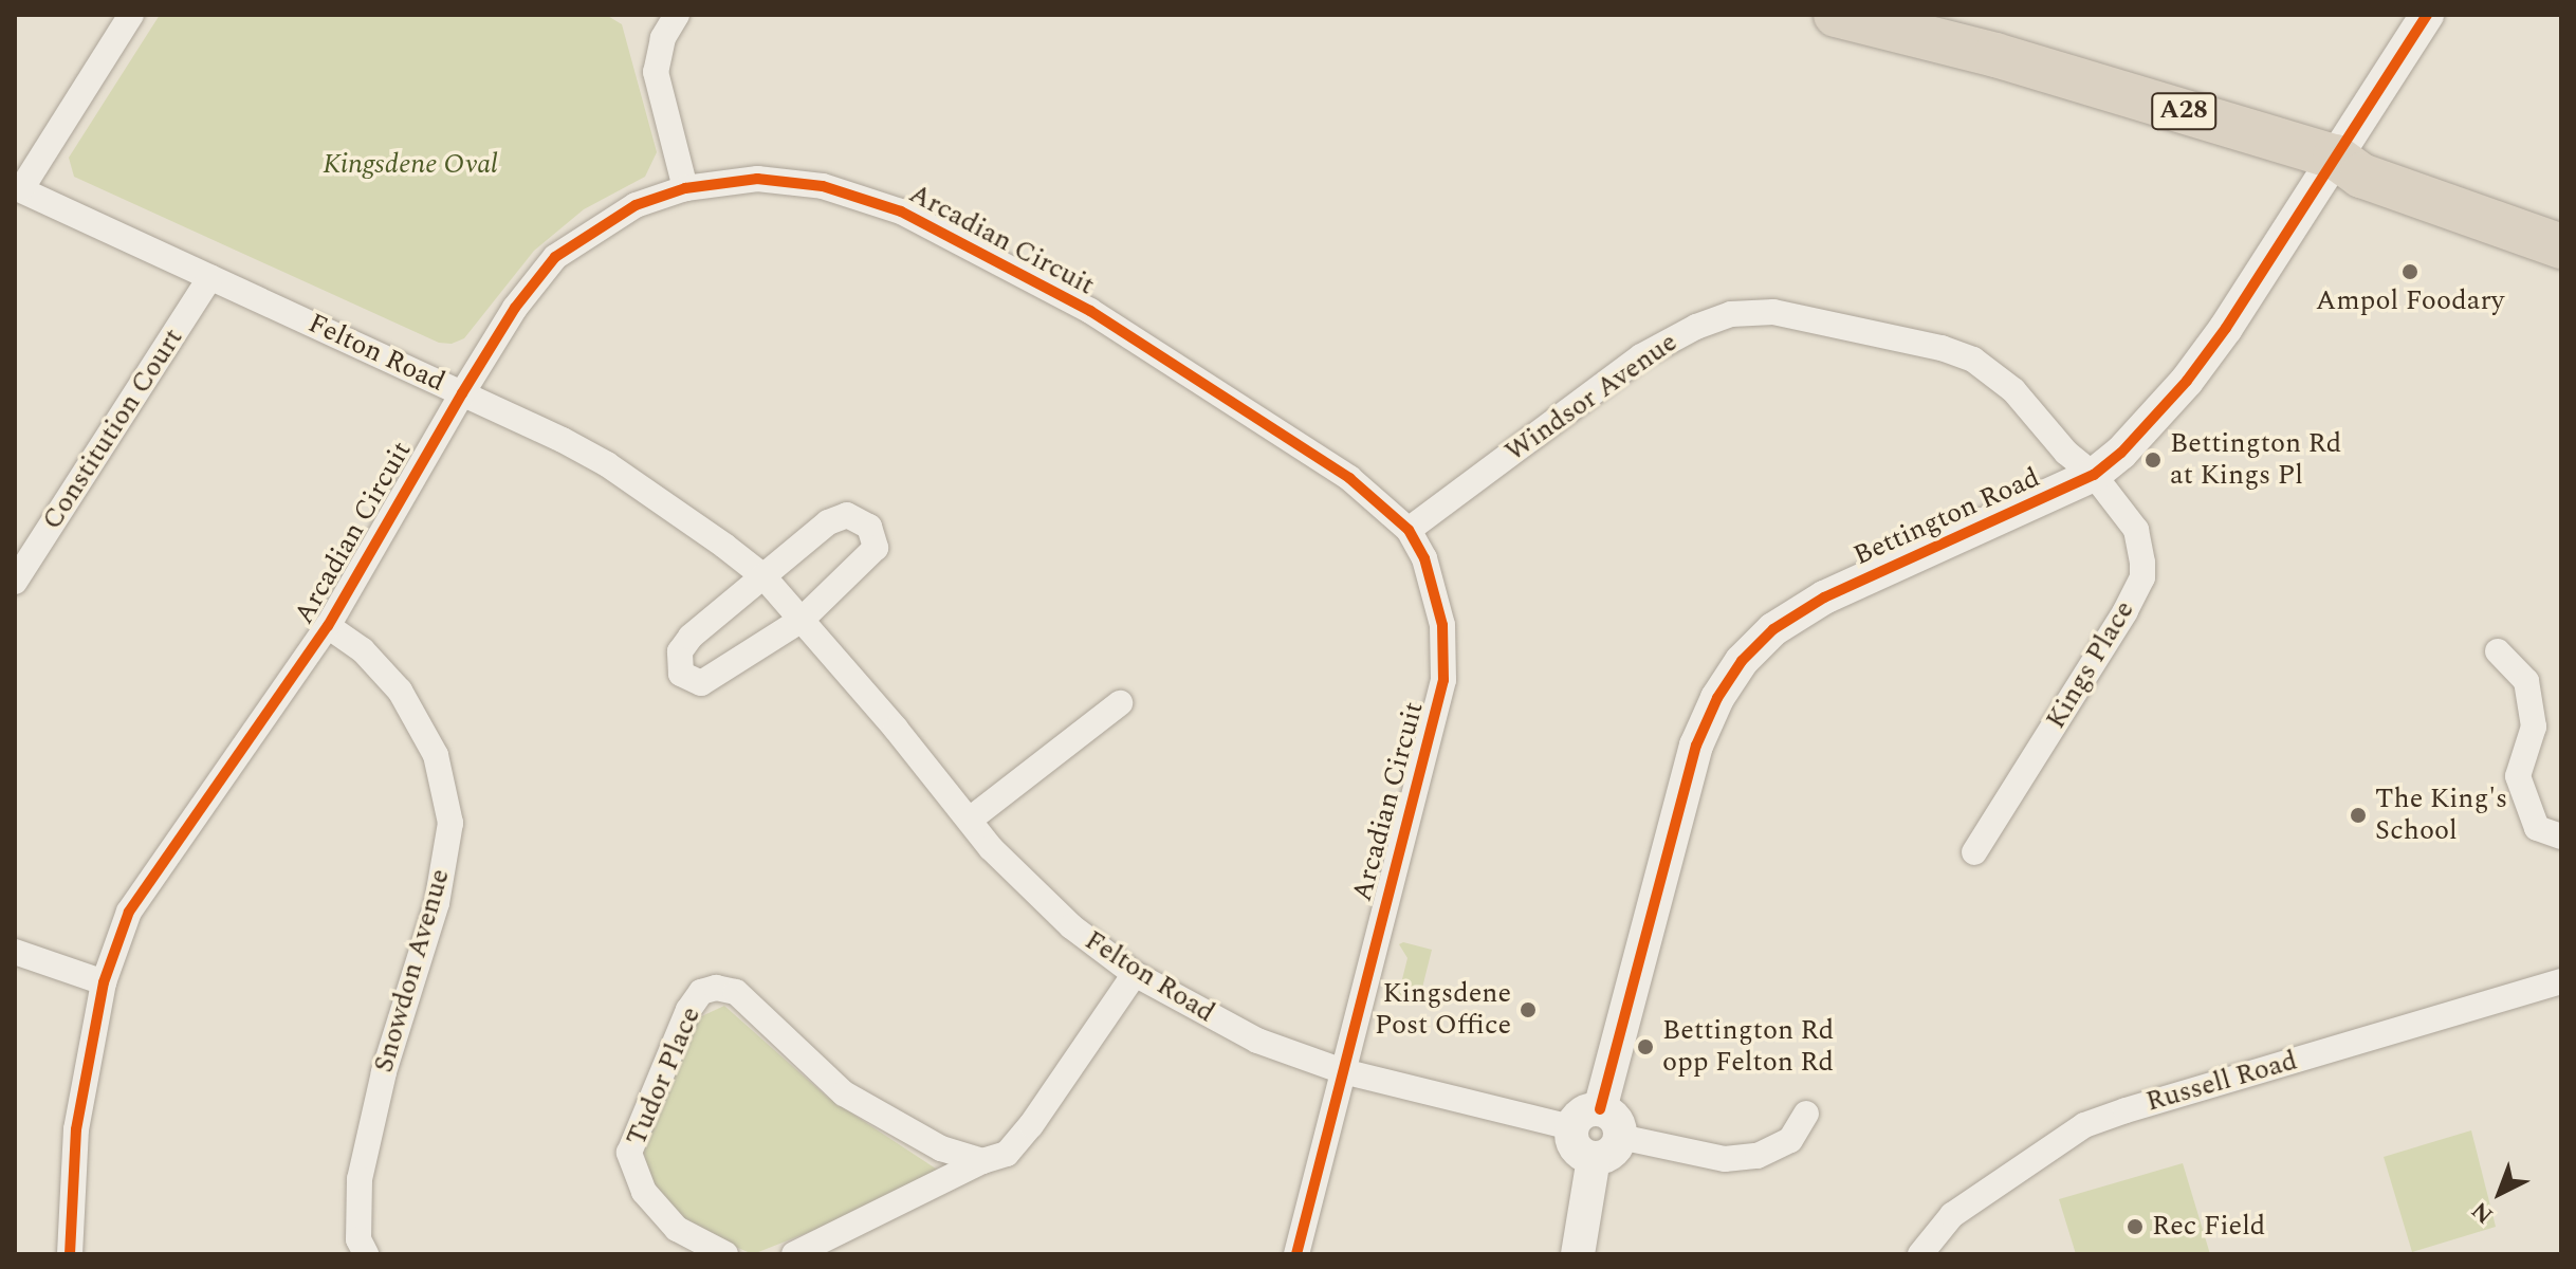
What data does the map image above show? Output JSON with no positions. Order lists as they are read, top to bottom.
{
  "streets": {
    "highway": ["A28"],
    "main road": ["Bettington Road"],
    "street": [
      "Arcadian Circuit",
      "Felton Road",
      "Windsor Avenue",
      "Constitution Court",
      "Kings Place",
      "Snowdon Avenue",
      "Tudor Place",
      "Russell Road"
    ]
  },
  "crossings": [
    ["A28", "Bettington Road"],
    ["Arcadian Circuit", "Felton Road"],
    ["Arcadian Circuit", "Windsor Avenue"],
    ["Arcadian Circuit", "Snowdon Avenue"],
    ["Felton Road", "Constitution Court"],
    ["Felton Road", "Bettington Road"],
    ["Windsor Avenue", "Bettington Road"],
    ["Windsor Avenue", "Kings Place"],
    ["Bettington Road", "Kings Place"]
  ],
  "parks": ["Kingsdene Oval"],
  "places": [
    "Ampol Foodary",
    "Bettington Rd at Kings Pl",
    "The King's School",
    "Kingsdene Post Office",
    "Bettington Rd opp Felton Rd",
    "Rec Field"
  ],
  "north": "bottom left"
}
